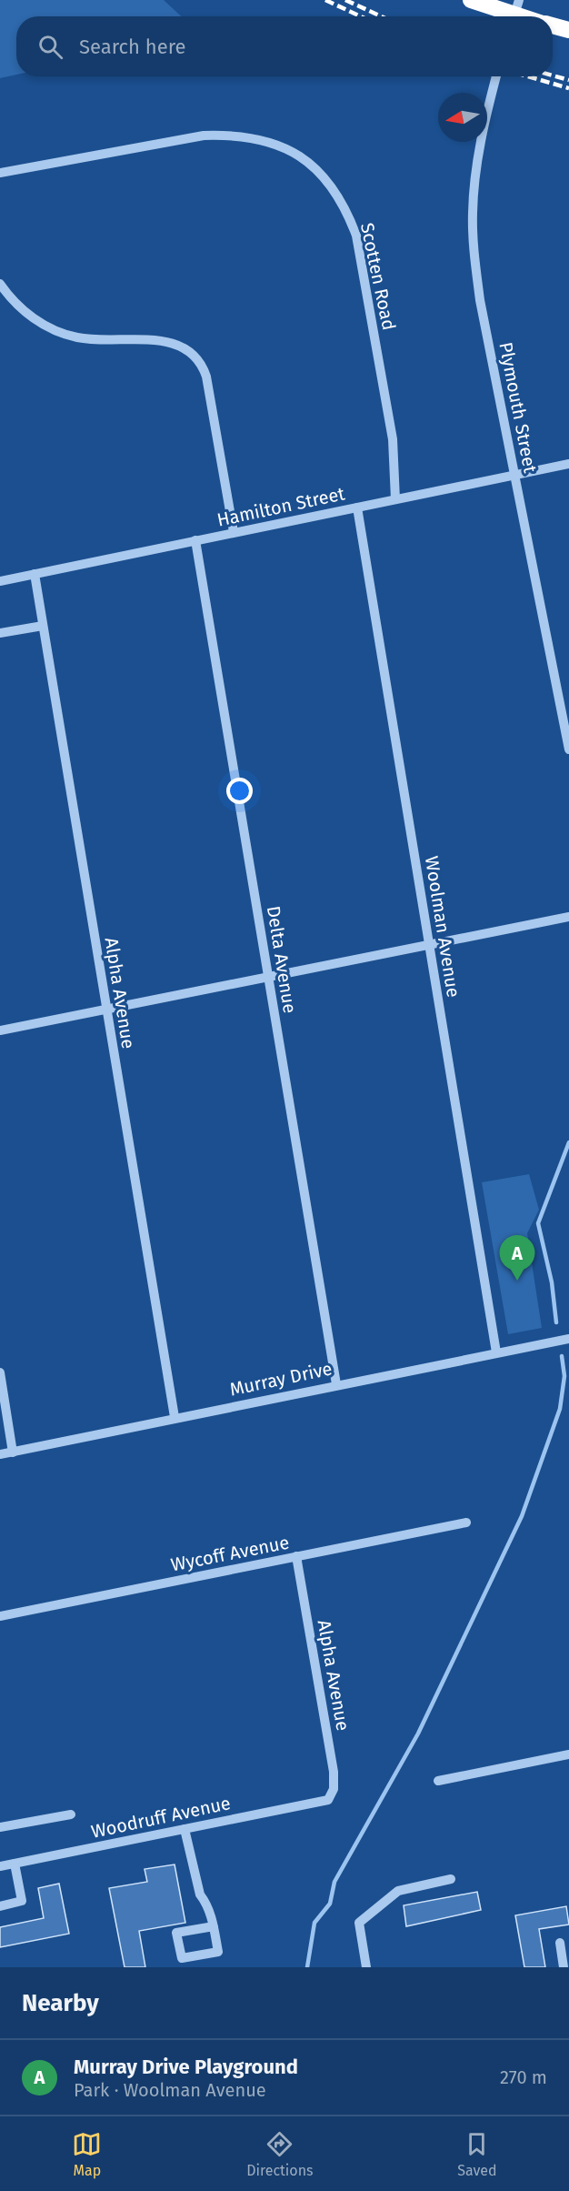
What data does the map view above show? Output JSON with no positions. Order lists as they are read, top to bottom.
{
  "streets": {
    "street": [
      "Scotten Road",
      "Plymouth Street",
      "Hamilton Street",
      "Woolman Avenue",
      "Delta Avenue",
      "Alpha Avenue",
      "Murray Drive",
      "Wycoff Avenue",
      "Woodruff Avenue"
    ]
  },
  "crossings": [
    ["Scotten Road", "Hamilton Street"],
    ["Plymouth Street", "Hamilton Street"],
    ["Hamilton Street", "Woolman Avenue"],
    ["Hamilton Street", "Delta Avenue"],
    ["Hamilton Street", "Alpha Avenue"],
    ["Woolman Avenue", "Murray Drive"],
    ["Delta Avenue", "Murray Drive"],
    ["Alpha Avenue", "Murray Drive"],
    ["Alpha Avenue", "Wycoff Avenue"],
    ["Alpha Avenue", "Woodruff Avenue"]
  ],
  "north": "left",
  "page": {
    "search": "Search here",
    "pins": "A",
    "heading": "Nearby",
    "list": [
      {
        "mark": "A",
        "name": "Murray Drive Playground",
        "note": "Park · Woolman Avenue",
        "value": "270 m"
      }
    ],
    "nav": ["Map", "Directions", "Saved"]
  }
}
